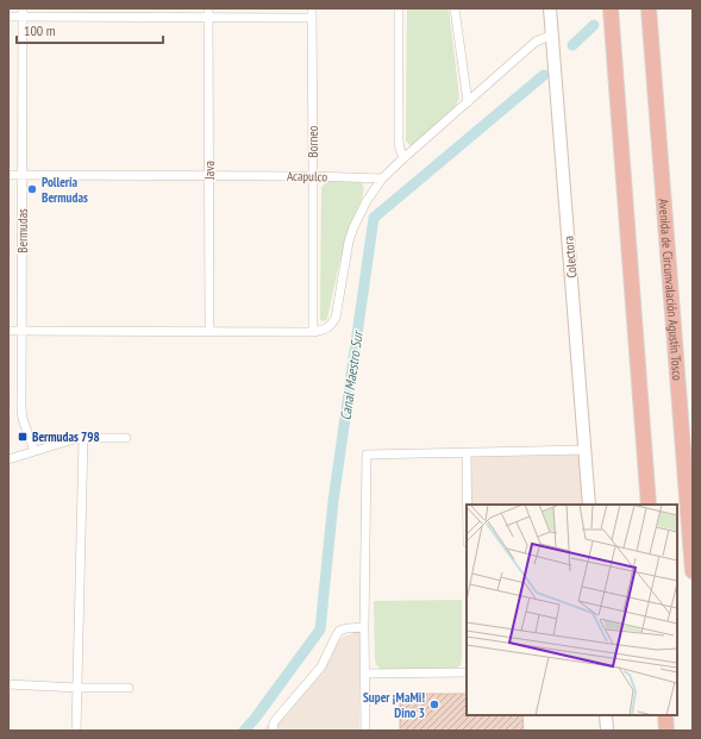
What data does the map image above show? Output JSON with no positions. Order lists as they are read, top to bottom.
{
  "streets": {
    "highway": ["Avenida de Circunvalación Agustín Tosco"],
    "street": [
      "Borneo",
      "Java",
      "Acapulco",
      "Bermudas",
      "Colectora"
    ]
  },
  "crossings": [
    ["Borneo", "Acapulco"],
    ["Java", "Acapulco"],
    ["Acapulco", "Bermudas"]
  ],
  "water": ["Canal Maestro Sur"],
  "places": {
    "other": ["Pollería Bermudas", "Super ¡MaMi! Dino 3"],
    "transit": ["Bermudas 798"]
  },
  "scale_bar": "100 m"
}
